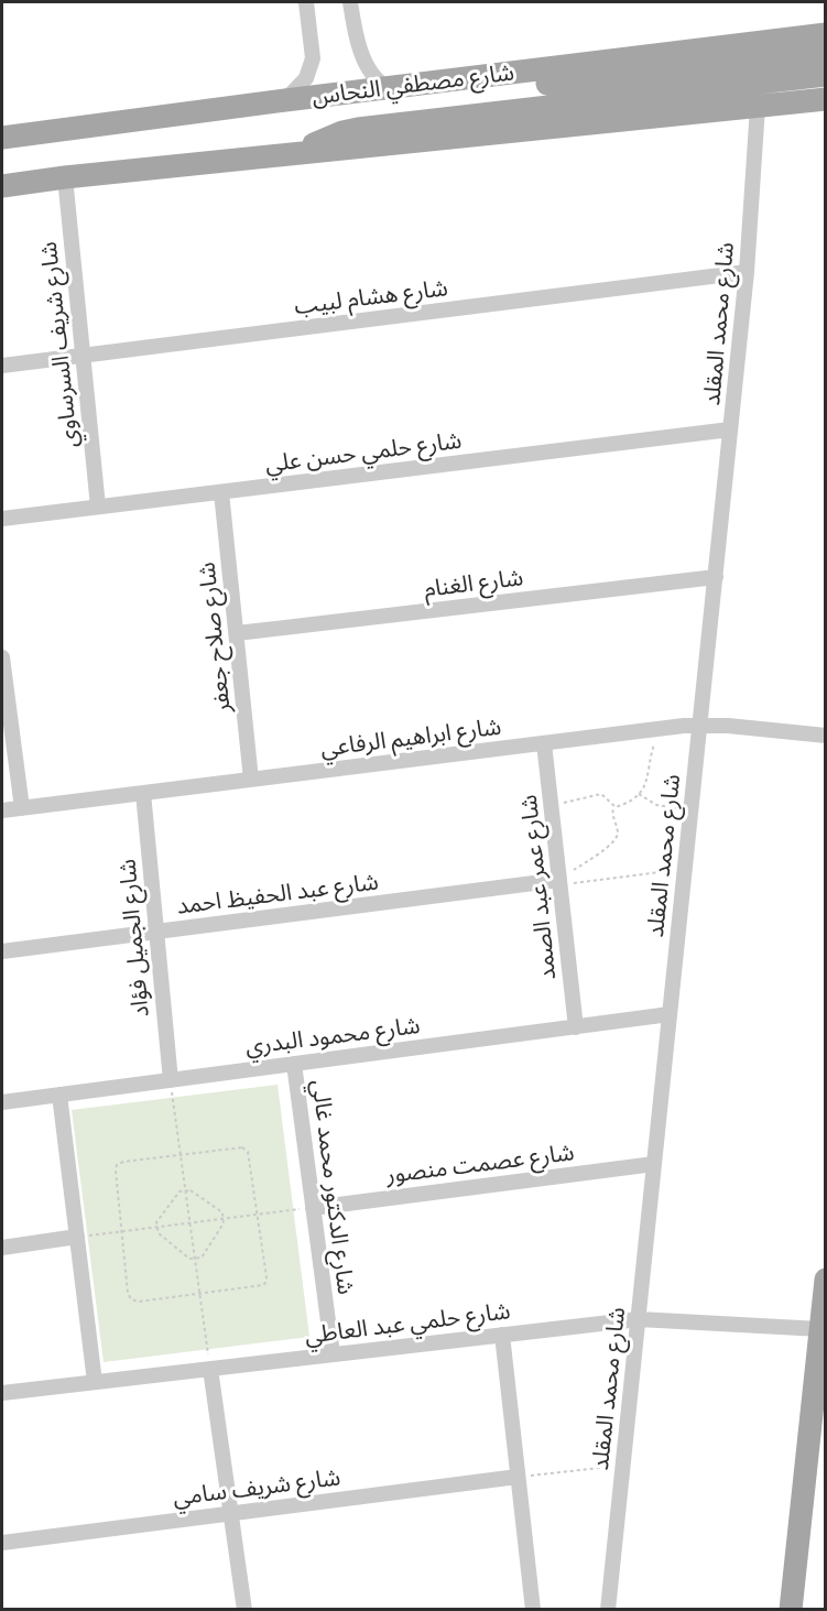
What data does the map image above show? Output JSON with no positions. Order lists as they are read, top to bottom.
{
  "streets": {
    "main road": ["شارع مصطفي النحاس"],
    "street": [
      "شارع هشام لبيب",
      "شارع محمد المقلد",
      "شارع شريف السرساوي",
      "شارع حلمي حسن علي",
      "شارع الغنام",
      "شارع صلاح جعفر",
      "شارع ابراهيم الرفاعي",
      "شارع عمر عبد الصمد",
      "شارع عبد الحفيظ احمد",
      "شارع الجميل فؤاد",
      "شارع محمود البدري",
      "شارع عصمت منصور",
      "شارع الدكتور محمد غالي",
      "شارع حلمي عبد العاطي",
      "شارع شريف سامي"
    ]
  },
  "crossings": [
    ["شارع هشام لبيب", "شارع محمد المقلد"],
    ["شارع هشام لبيب", "شارع شريف السرساوي"],
    ["شارع محمد المقلد", "شارع حلمي حسن علي"],
    ["شارع محمد المقلد", "شارع الغنام"],
    ["شارع محمد المقلد", "شارع ابراهيم الرفاعي"],
    ["شارع محمد المقلد", "شارع محمود البدري"],
    ["شارع محمد المقلد", "شارع عصمت منصور"],
    ["شارع محمد المقلد", "شارع حلمي عبد العاطي"],
    ["شارع شريف السرساوي", "شارع حلمي حسن علي"],
    ["شارع حلمي حسن علي", "شارع صلاح جعفر"],
    ["شارع الغنام", "شارع صلاح جعفر"],
    ["شارع صلاح جعفر", "شارع ابراهيم الرفاعي"],
    ["شارع ابراهيم الرفاعي", "شارع عمر عبد الصمد"],
    ["شارع ابراهيم الرفاعي", "شارع الجميل فؤاد"],
    ["شارع عمر عبد الصمد", "شارع عبد الحفيظ احمد"],
    ["شارع عمر عبد الصمد", "شارع محمود البدري"],
    ["شارع عبد الحفيظ احمد", "شارع الجميل فؤاد"],
    ["شارع الجميل فؤاد", "شارع محمود البدري"],
    ["شارع محمود البدري", "شارع الدكتور محمد غالي"],
    ["شارع عصمت منصور", "شارع الدكتور محمد غالي"],
    ["شارع الدكتور محمد غالي", "شارع حلمي عبد العاطي"]
  ]
}
